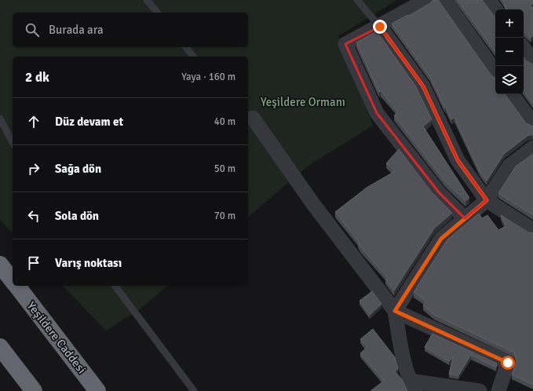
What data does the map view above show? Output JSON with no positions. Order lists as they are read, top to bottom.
{
  "streets": {
    "highway": ["Yeşildere Caddesi"]
  },
  "parks": ["Yeşildere Ormanı"],
  "page": {
    "map_buttons": ["+", "−"],
    "search": "Burada ara",
    "heading": ["2 dk", "Yaya · 160 m"],
    "list": [
      ["Düz devam et", "40 m"],
      ["Sağa dön", "50 m"],
      ["Sola dön", "70 m"],
      "Varış noktası"
    ]
  }
}
